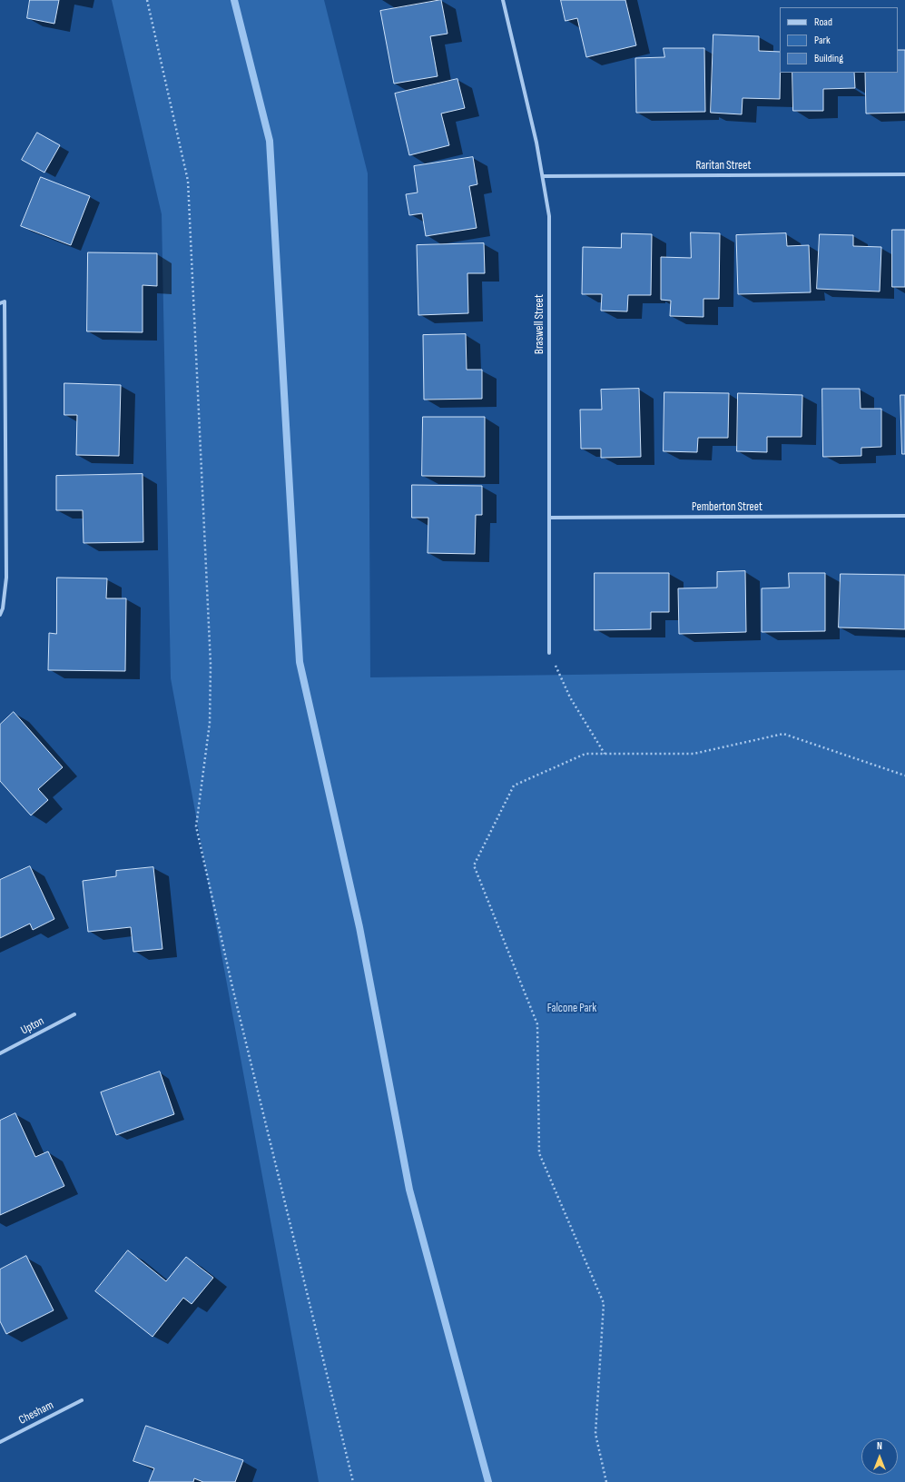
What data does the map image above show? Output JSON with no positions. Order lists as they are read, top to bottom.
{
  "streets": {
    "street": [
      "Raritan Street",
      "Braswell Street",
      "Pemberton Street",
      "Upton",
      "Chesham"
    ]
  },
  "crossings": [
    ["Raritan Street", "Braswell Street"],
    ["Braswell Street", "Pemberton Street"]
  ],
  "parks": ["Falcone Park"],
  "legend": ["Road", "Park", "Building"],
  "north": "top"
}
